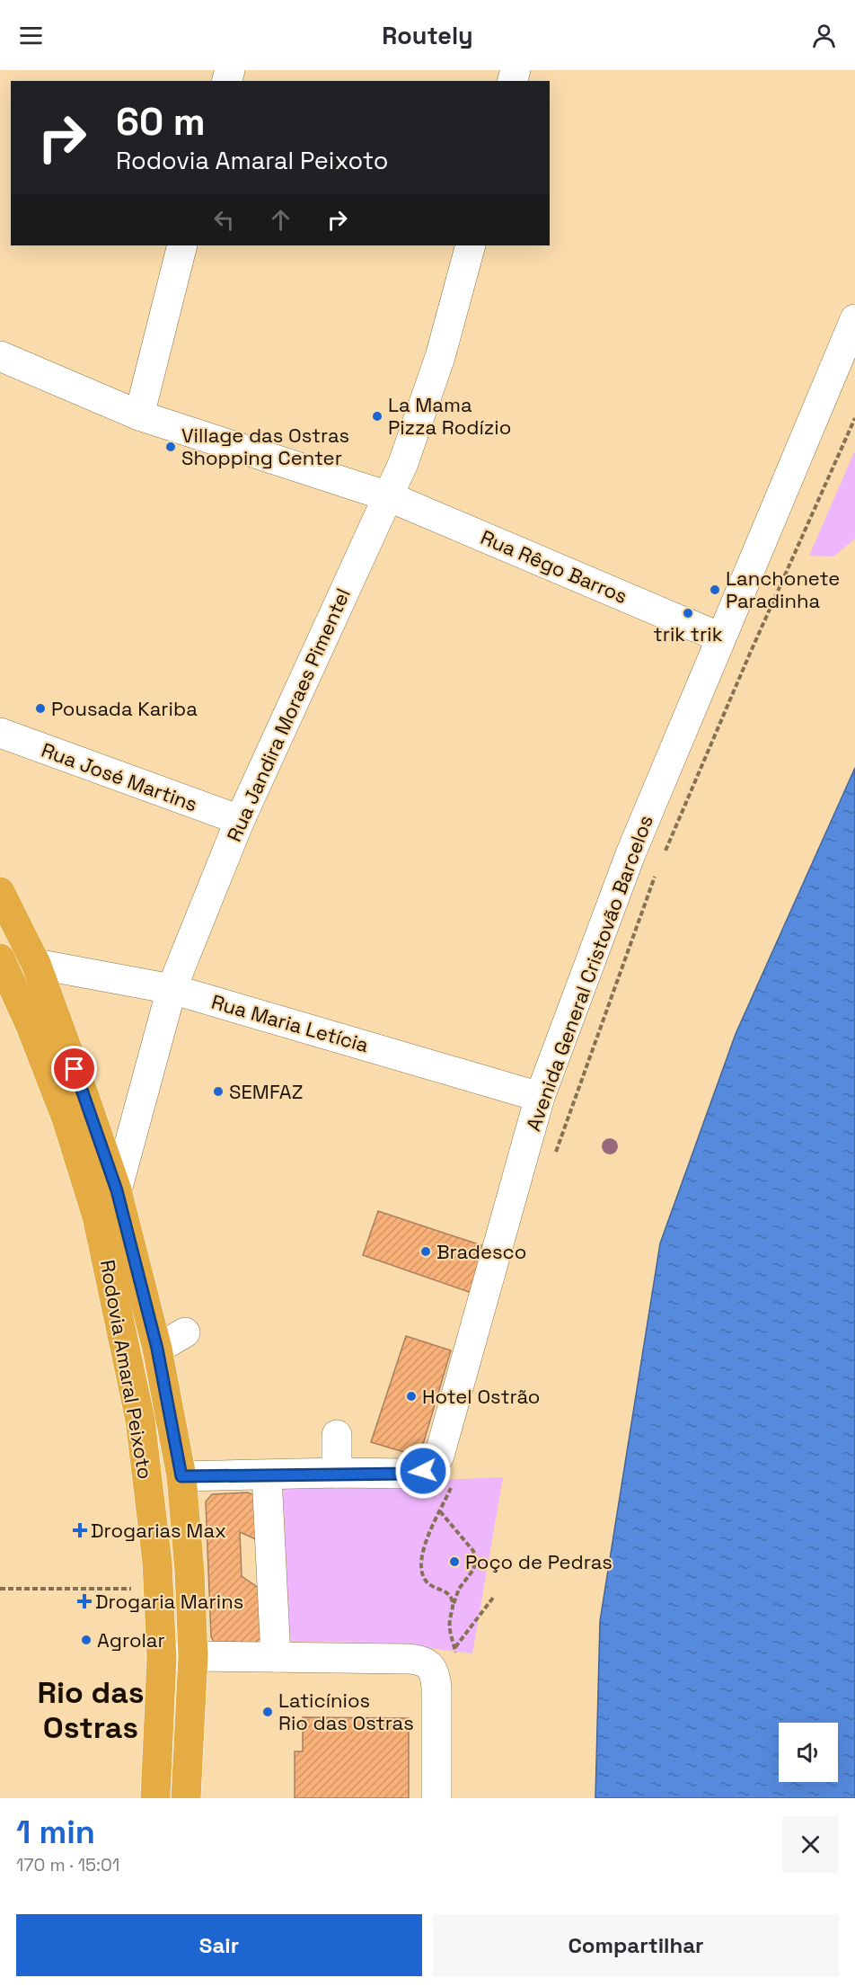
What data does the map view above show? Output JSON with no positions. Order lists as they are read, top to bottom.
{
  "streets": {
    "highway": ["Rodovia Amaral Peixoto"],
    "street": [
      "Rua Rêgo Barros",
      "Rua Jandira Moraes Pimentel",
      "Rua José Martins",
      "Avenida General Cristovão Barcelos",
      "Rua Maria Letícia"
    ]
  },
  "crossings": [
    ["Rua Rêgo Barros", "Rua Jandira Moraes Pimentel"],
    ["Rua Rêgo Barros", "Avenida General Cristovão Barcelos"],
    ["Rua Jandira Moraes Pimentel", "Rua José Martins"],
    ["Rua Jandira Moraes Pimentel", "Rua Maria Letícia"],
    ["Rua Jandira Moraes Pimentel", "Rodovia Amaral Peixoto"],
    ["Avenida General Cristovão Barcelos", "Rua Maria Letícia"],
    ["Avenida General Cristovão Barcelos", "Rodovia Amaral Peixoto"],
    ["Rua Maria Letícia", "Rodovia Amaral Peixoto"]
  ],
  "districts": ["Rio das Ostras"],
  "places": {
    "other": [
      "La Mama Pizza Rodízio",
      "Village das Ostras Shopping Center",
      "Lanchonete Paradinha",
      "trik trik",
      "Pousada Kariba",
      "SEMFAZ",
      "Bradesco",
      "Hotel Ostrão",
      "Poço de Pedras",
      "Agrolar",
      "Laticínios Rio das Ostras"
    ],
    "health": ["Drogarias Max", "Drogaria Marins"]
  },
  "page": {
    "header": "Routely",
    "turn": ["60 m", "Rodovia Amaral Peixoto"],
    "heading": ["1 min", "170 m · 15:01"],
    "buttons": ["Sair", "Compartilhar"]
  }
}
